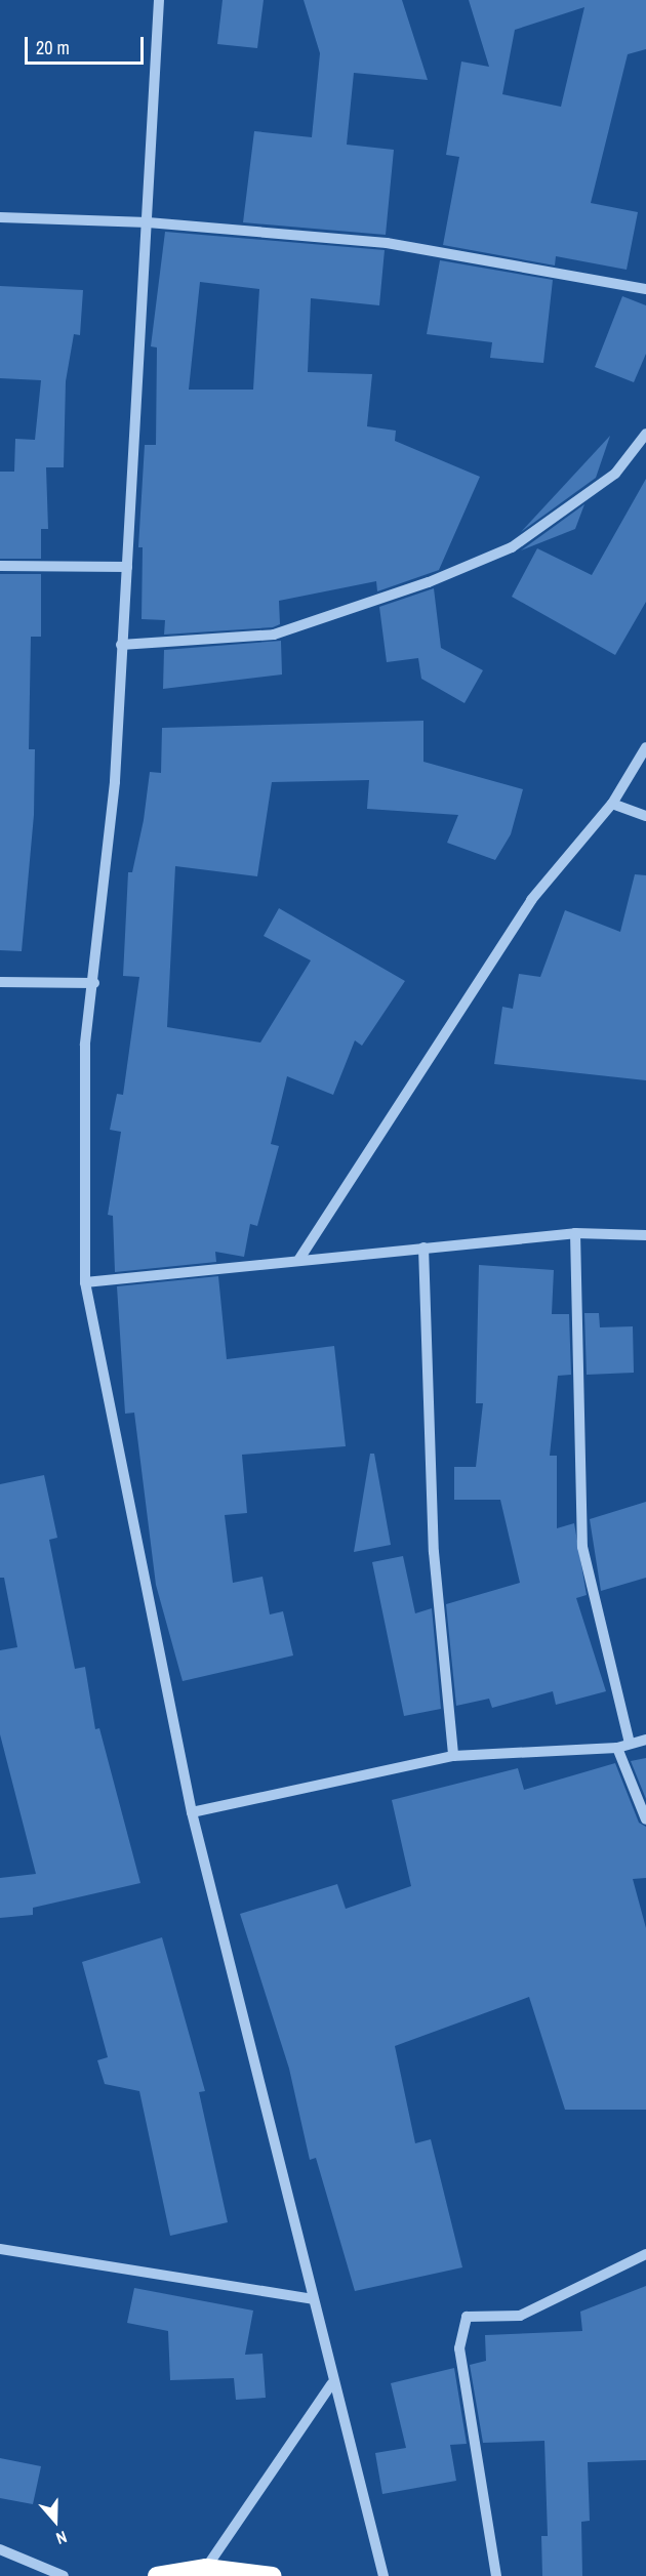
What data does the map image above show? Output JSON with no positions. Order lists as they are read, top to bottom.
{
  "scale_bar": "20 m",
  "north": "bottom"
}
